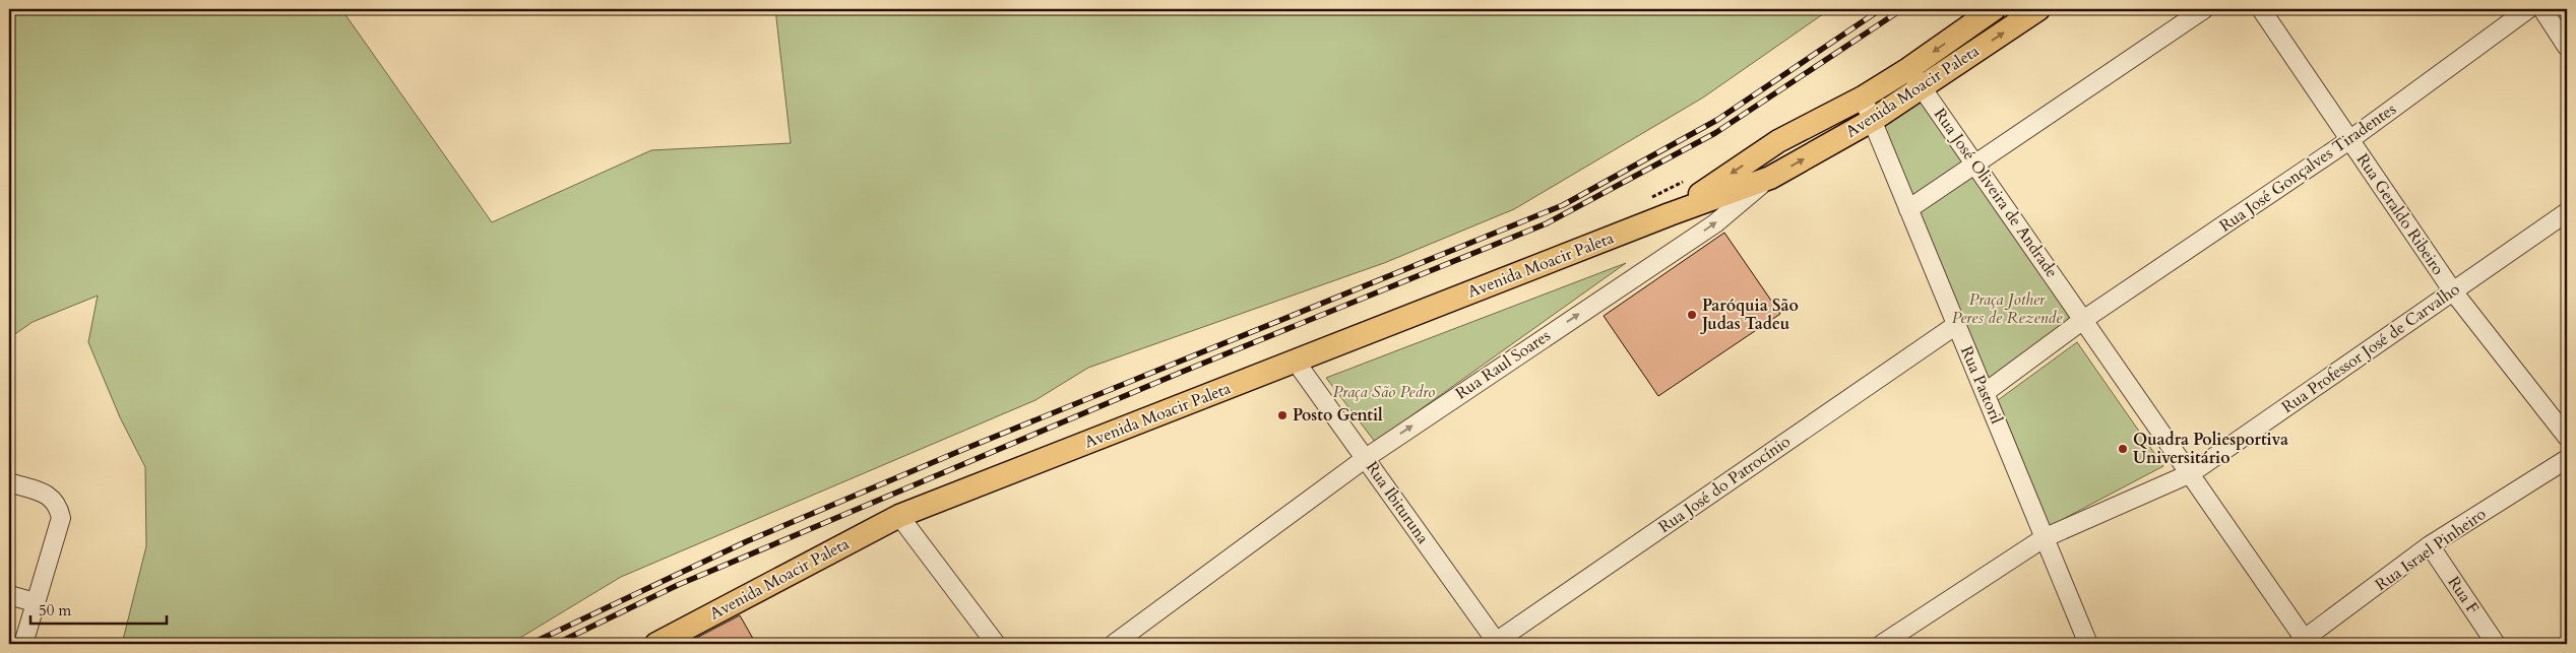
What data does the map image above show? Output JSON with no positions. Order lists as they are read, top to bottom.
{
  "streets": {
    "main road": ["Avenida Moacir Paleta"],
    "street": [
      "Rua José Gonçalves Tiradentes",
      "Rua José Oliveira de Andrade",
      "Rua Geraldo Ribeiro",
      "Rua Professor José de Carvalho",
      "Rua Raul Soares",
      "Rua Pastoril",
      "Rua José do Patrocínio",
      "Rua Ibituruna",
      "Rua Israel Pinheiro",
      "Rua F"
    ]
  },
  "crossings": [
    ["Avenida Moacir Paleta", "Rua José Oliveira de Andrade"],
    ["Avenida Moacir Paleta", "Rua Raul Soares"],
    ["Avenida Moacir Paleta", "Rua Pastoril"],
    ["Avenida Moacir Paleta", "Rua Ibituruna"],
    ["Rua José Gonçalves Tiradentes", "Rua José Oliveira de Andrade"],
    ["Rua José Gonçalves Tiradentes", "Rua Geraldo Ribeiro"],
    ["Rua José Gonçalves Tiradentes", "Rua Pastoril"],
    ["Rua José Oliveira de Andrade", "Rua Professor José de Carvalho"],
    ["Rua José Oliveira de Andrade", "Rua Israel Pinheiro"],
    ["Rua Geraldo Ribeiro", "Rua Professor José de Carvalho"],
    ["Rua Professor José de Carvalho", "Rua Pastoril"],
    ["Rua Raul Soares", "Rua Ibituruna"],
    ["Rua Pastoril", "Rua José do Patrocínio"],
    ["Rua José do Patrocínio", "Rua Ibituruna"],
    ["Rua Israel Pinheiro", "Rua F"]
  ],
  "one_way": ["Rua Raul Soares"],
  "parks": ["Praça Jother Peres de Rezende", "Praça São Pedro"],
  "places": ["Paróquia São Judas Tadeu", "Posto Gentil", "Quadra Poliesportiva Universitário"],
  "scale_bar": "50 m"
}
